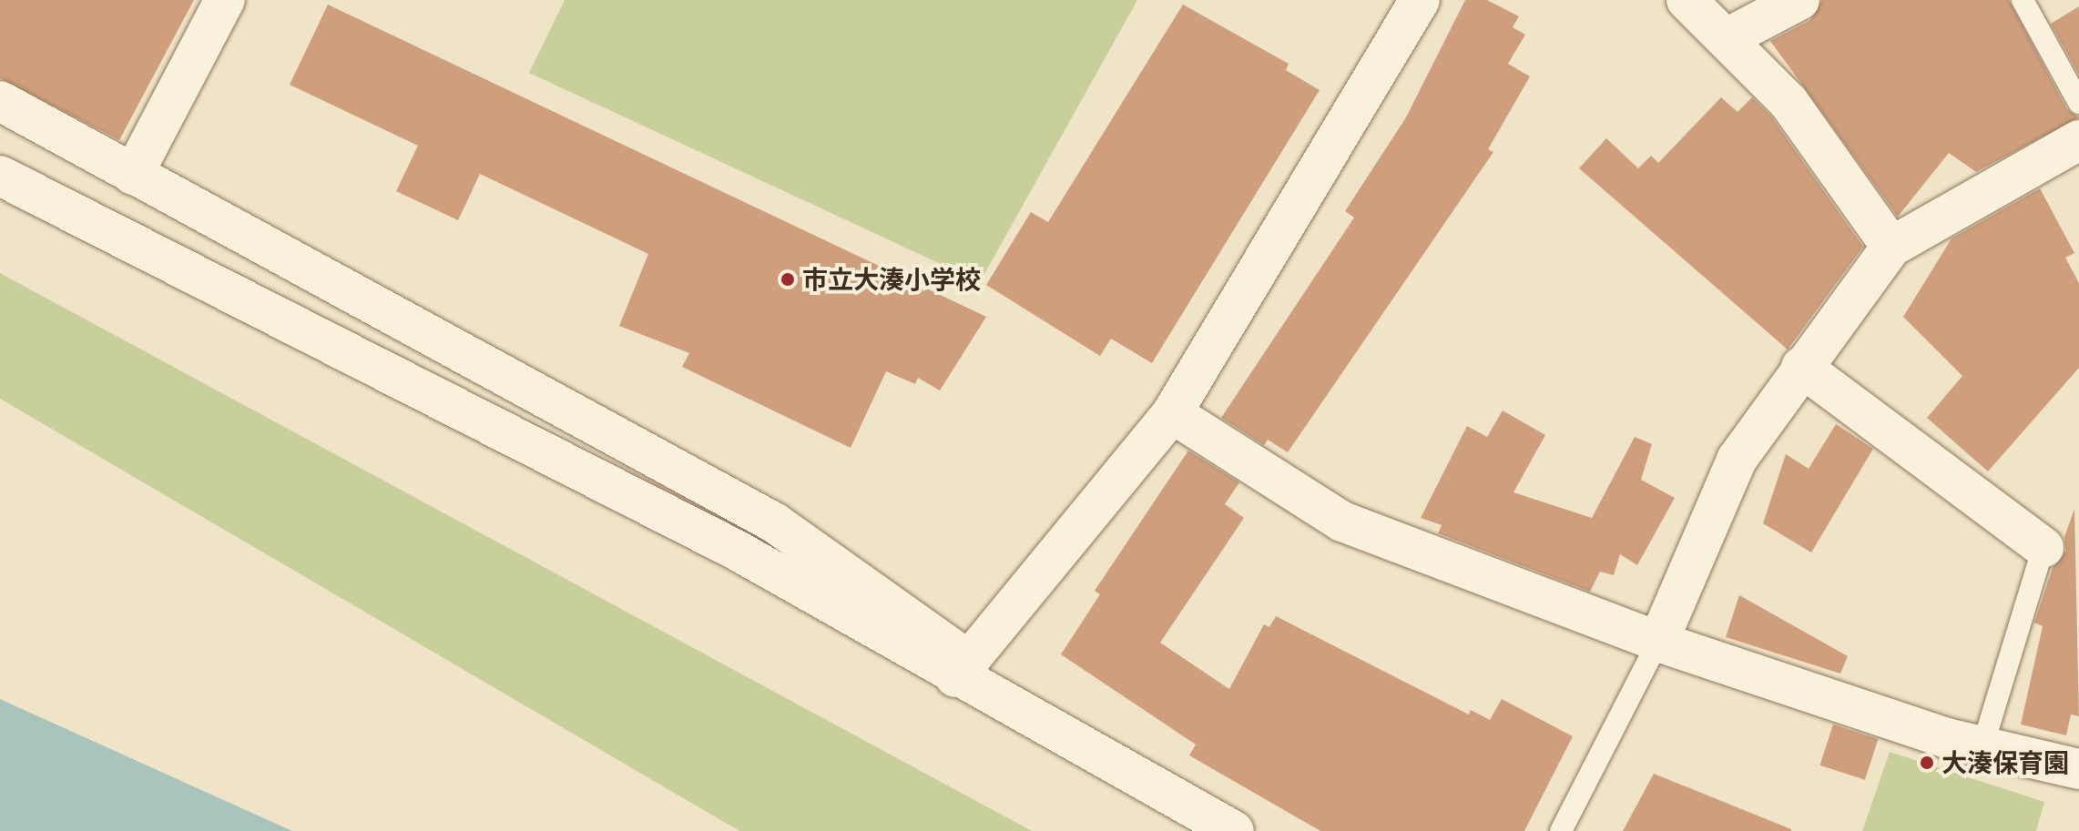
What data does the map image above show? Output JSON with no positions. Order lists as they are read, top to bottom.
{
  "places": ["市立大湊小学校", "大湊保育園"]
}
